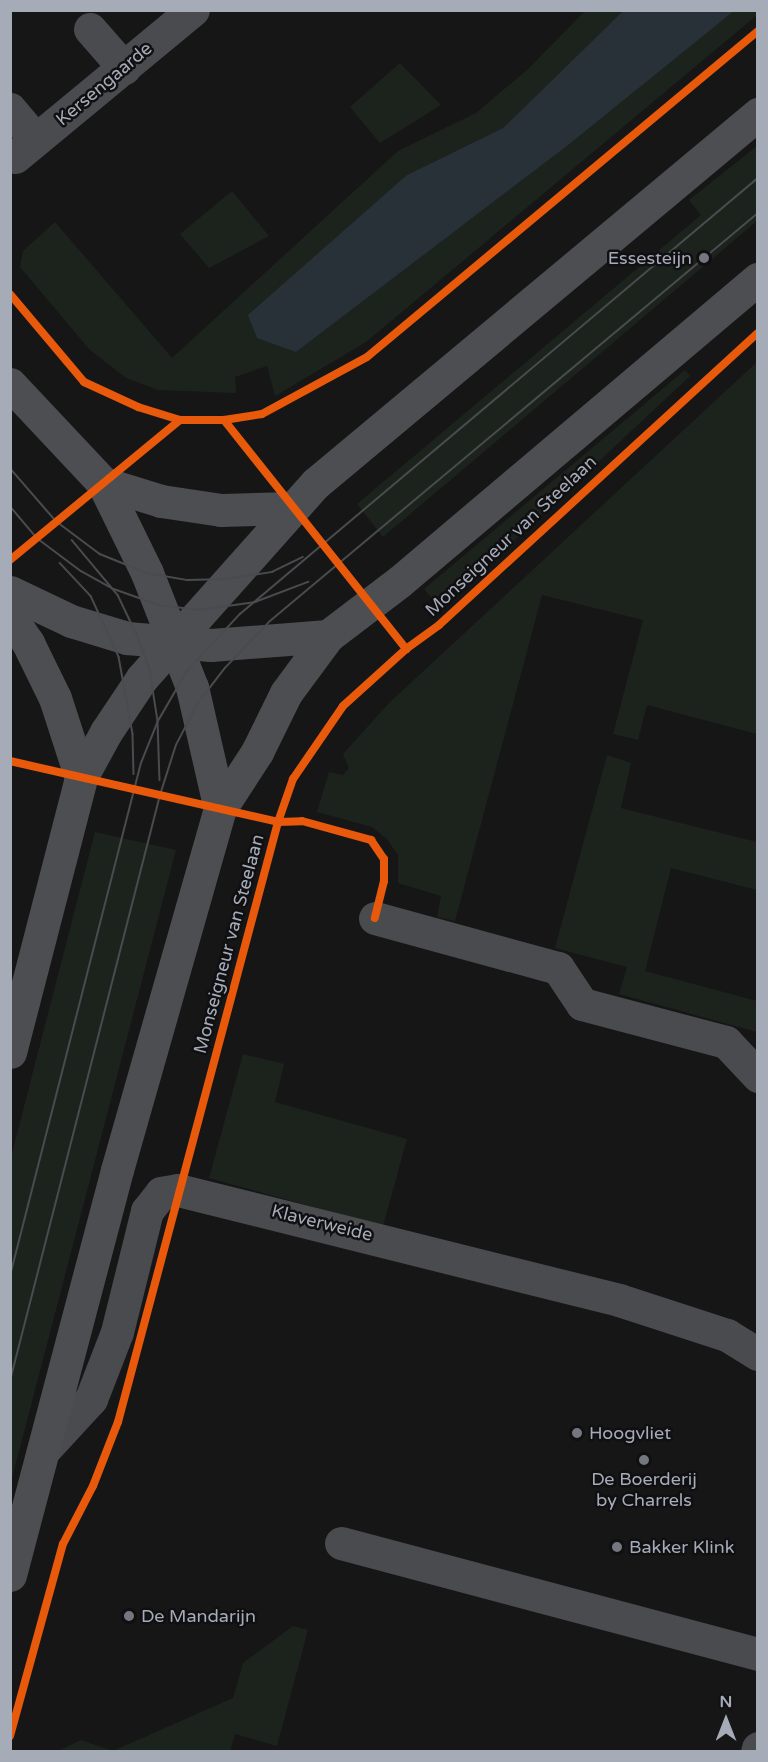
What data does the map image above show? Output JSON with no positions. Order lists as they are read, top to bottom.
{
  "streets": {
    "main road": ["Monseigneur van Steelaan"],
    "street": ["Kersengaarde", "Klaverweide"]
  },
  "crossings": [
    ["Monseigneur van Steelaan", "Klaverweide"]
  ],
  "places": [
    "Essesteijn",
    "Hoogvliet",
    "De Boerderij by Charrels",
    "Bakker Klink",
    "De Mandarijn"
  ],
  "north": "top"
}
